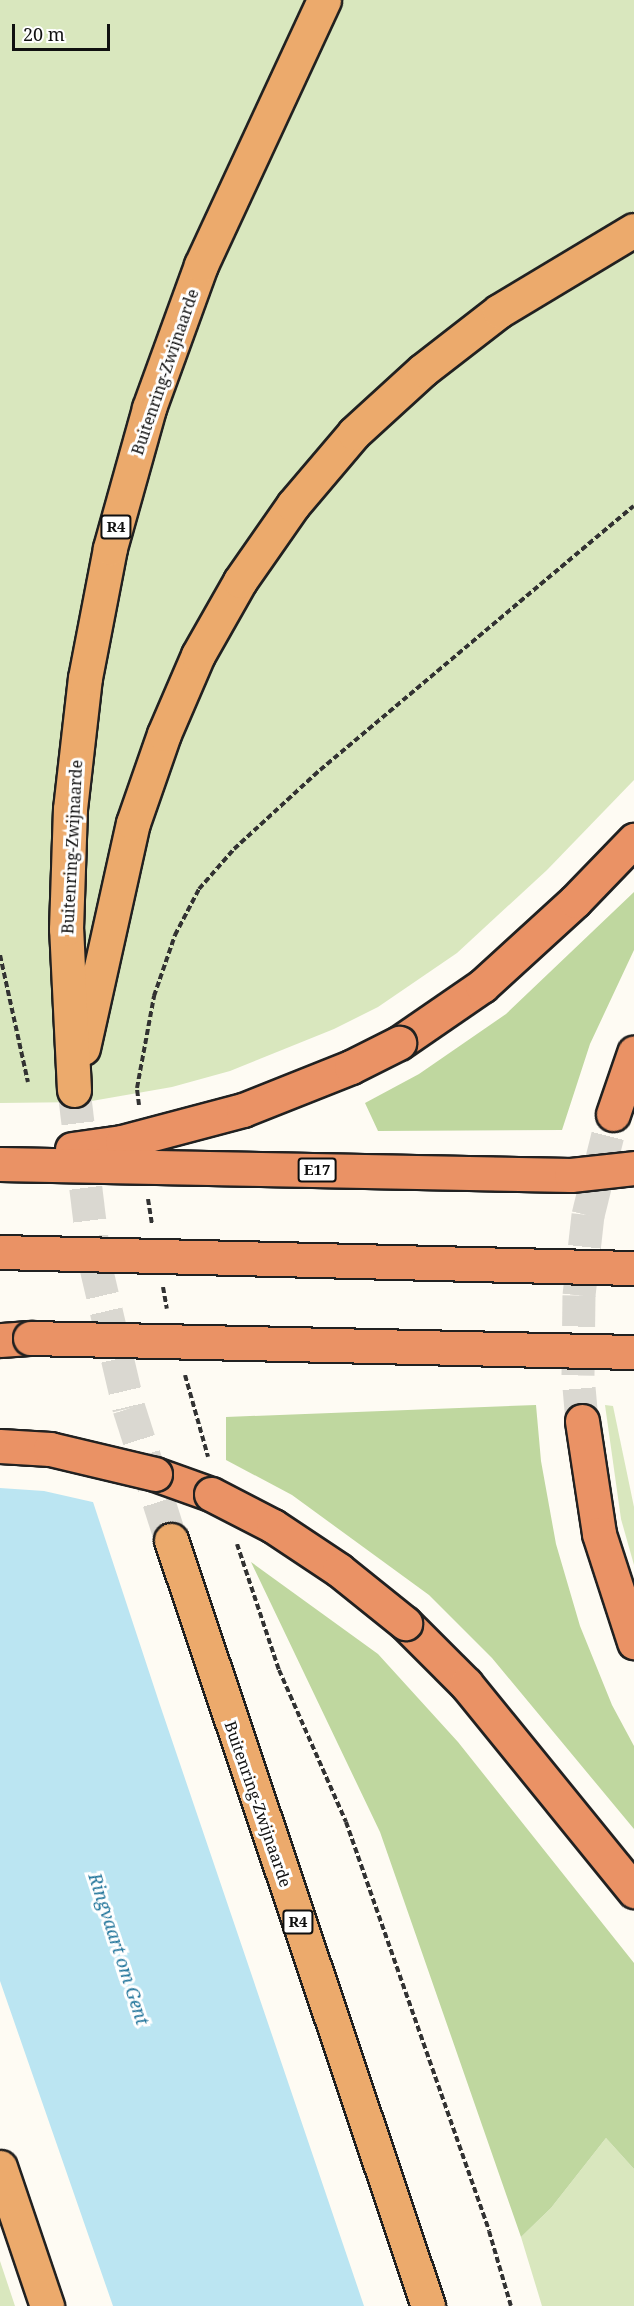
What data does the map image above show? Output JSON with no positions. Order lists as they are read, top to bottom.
{
  "streets": {
    "highway": ["Buitenring-Zwijnaarde", "R4", "E17"]
  },
  "water": ["Ringvaart om Gent"],
  "scale_bar": "20 m"
}
